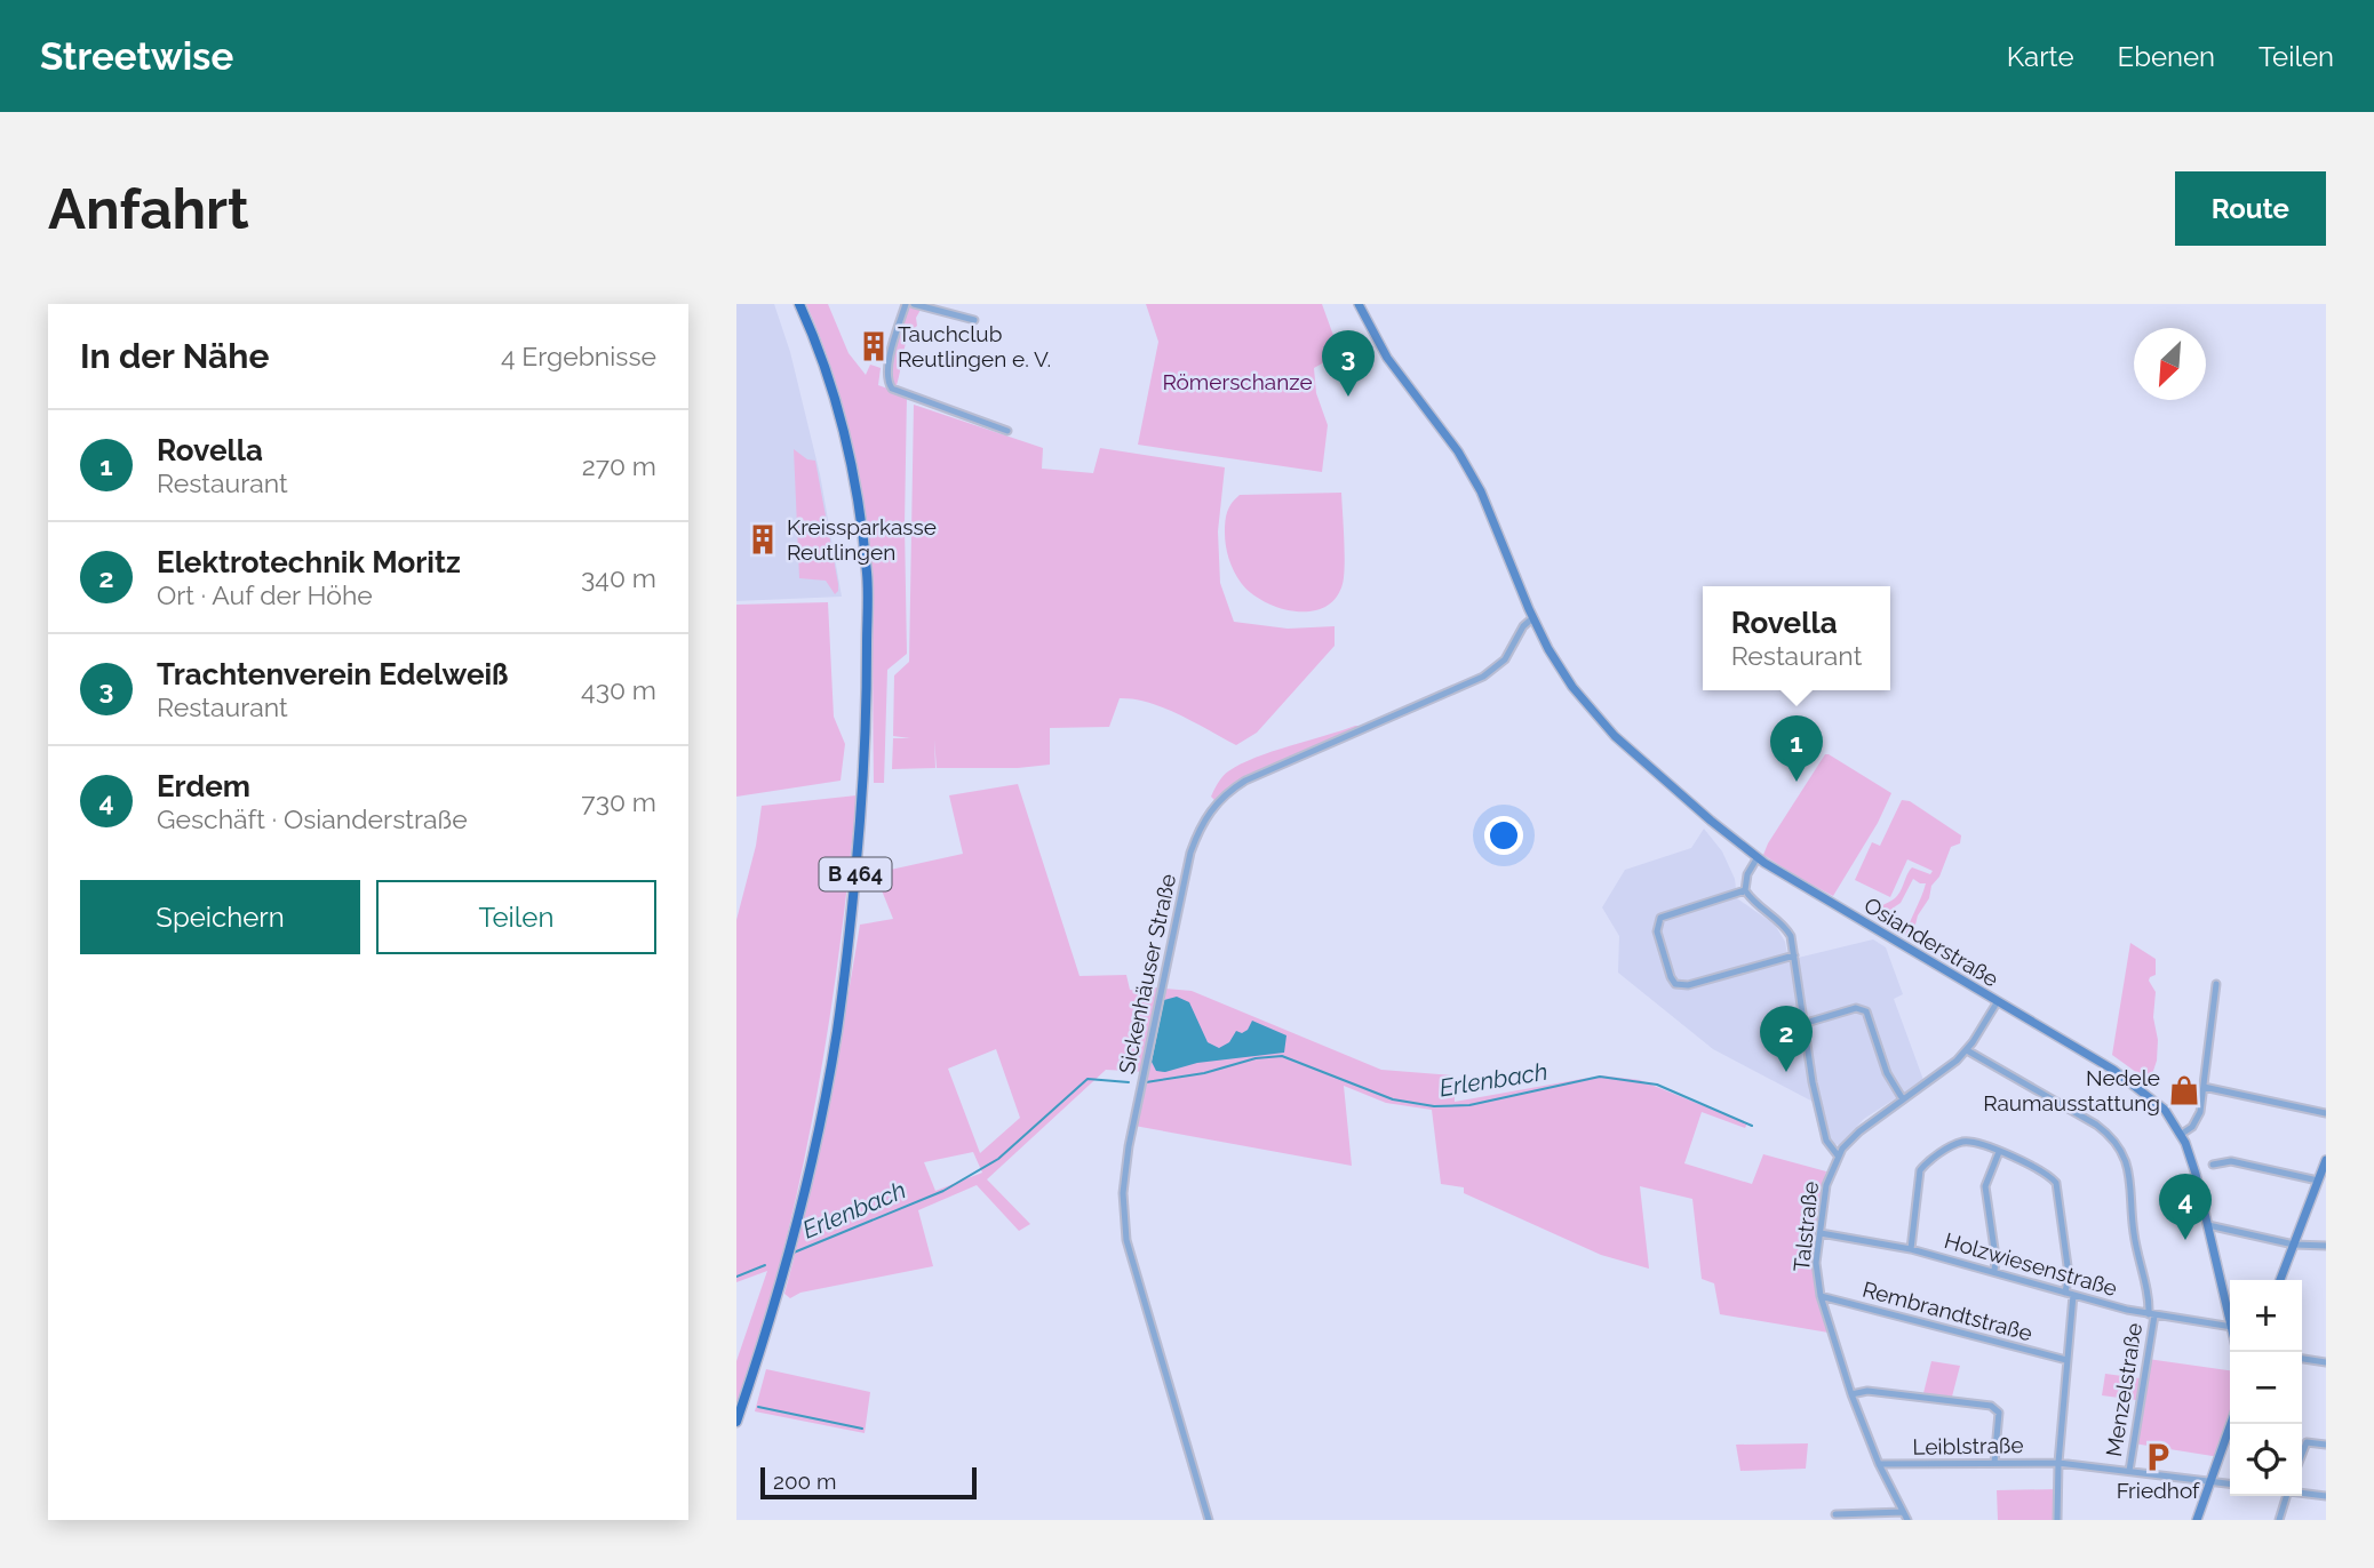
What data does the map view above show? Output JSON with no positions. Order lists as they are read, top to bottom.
{
  "streets": {
    "main road": ["B 464"],
    "street": [
      "Osianderstraße",
      "Sickenhäuser Straße",
      "Talstraße",
      "Holzwiesenstraße",
      "Rembrandtstraße",
      "Menzelstraße",
      "Leiblstraße"
    ]
  },
  "crossings": [
    ["Osianderstraße", "Sickenhäuser Straße"],
    ["Osianderstraße", "Talstraße"],
    ["Talstraße", "Holzwiesenstraße"],
    ["Talstraße", "Rembrandtstraße"],
    ["Talstraße", "Menzelstraße"],
    ["Talstraße", "Leiblstraße"],
    ["Holzwiesenstraße", "Menzelstraße"],
    ["Menzelstraße", "Leiblstraße"]
  ],
  "water": ["Erlenbach"],
  "parks": ["Römerschanze"],
  "places": {
    "building": ["Tauchclub Reutlingen e. V.", "Kreissparkasse Reutlingen"],
    "shop": ["Nedele Raumausstattung"],
    "parking": ["Friedhof"]
  },
  "scale_bar": "200 m",
  "north": "bottom left",
  "page": {
    "header": "Streetwise",
    "nav": ["Karte", "Ebenen", "Teilen"],
    "buttons": [
      "Route",
      ["Speichern", "Teilen"]
    ],
    "title": "Anfahrt",
    "heading": ["In der Nähe", "4 Ergebnisse"],
    "pins": [
      "3",
      "1",
      "2",
      "4"
    ],
    "list": [
      {
        "mark": "1",
        "name": "Rovella",
        "note": "Restaurant",
        "value": "270 m"
      },
      {
        "mark": "2",
        "name": "Elektrotechnik Moritz",
        "note": "Ort · Auf der Höhe",
        "value": "340 m"
      },
      {
        "mark": "3",
        "name": "Trachtenverein Edelweiß",
        "note": "Restaurant",
        "value": "430 m"
      },
      {
        "mark": "4",
        "name": "Erdem",
        "note": "Geschäft · Osianderstraße",
        "value": "730 m"
      }
    ],
    "popup": ["Rovella", "Restaurant"],
    "map_buttons": ["+", "−"],
    "scale": "200 m"
  }
}
